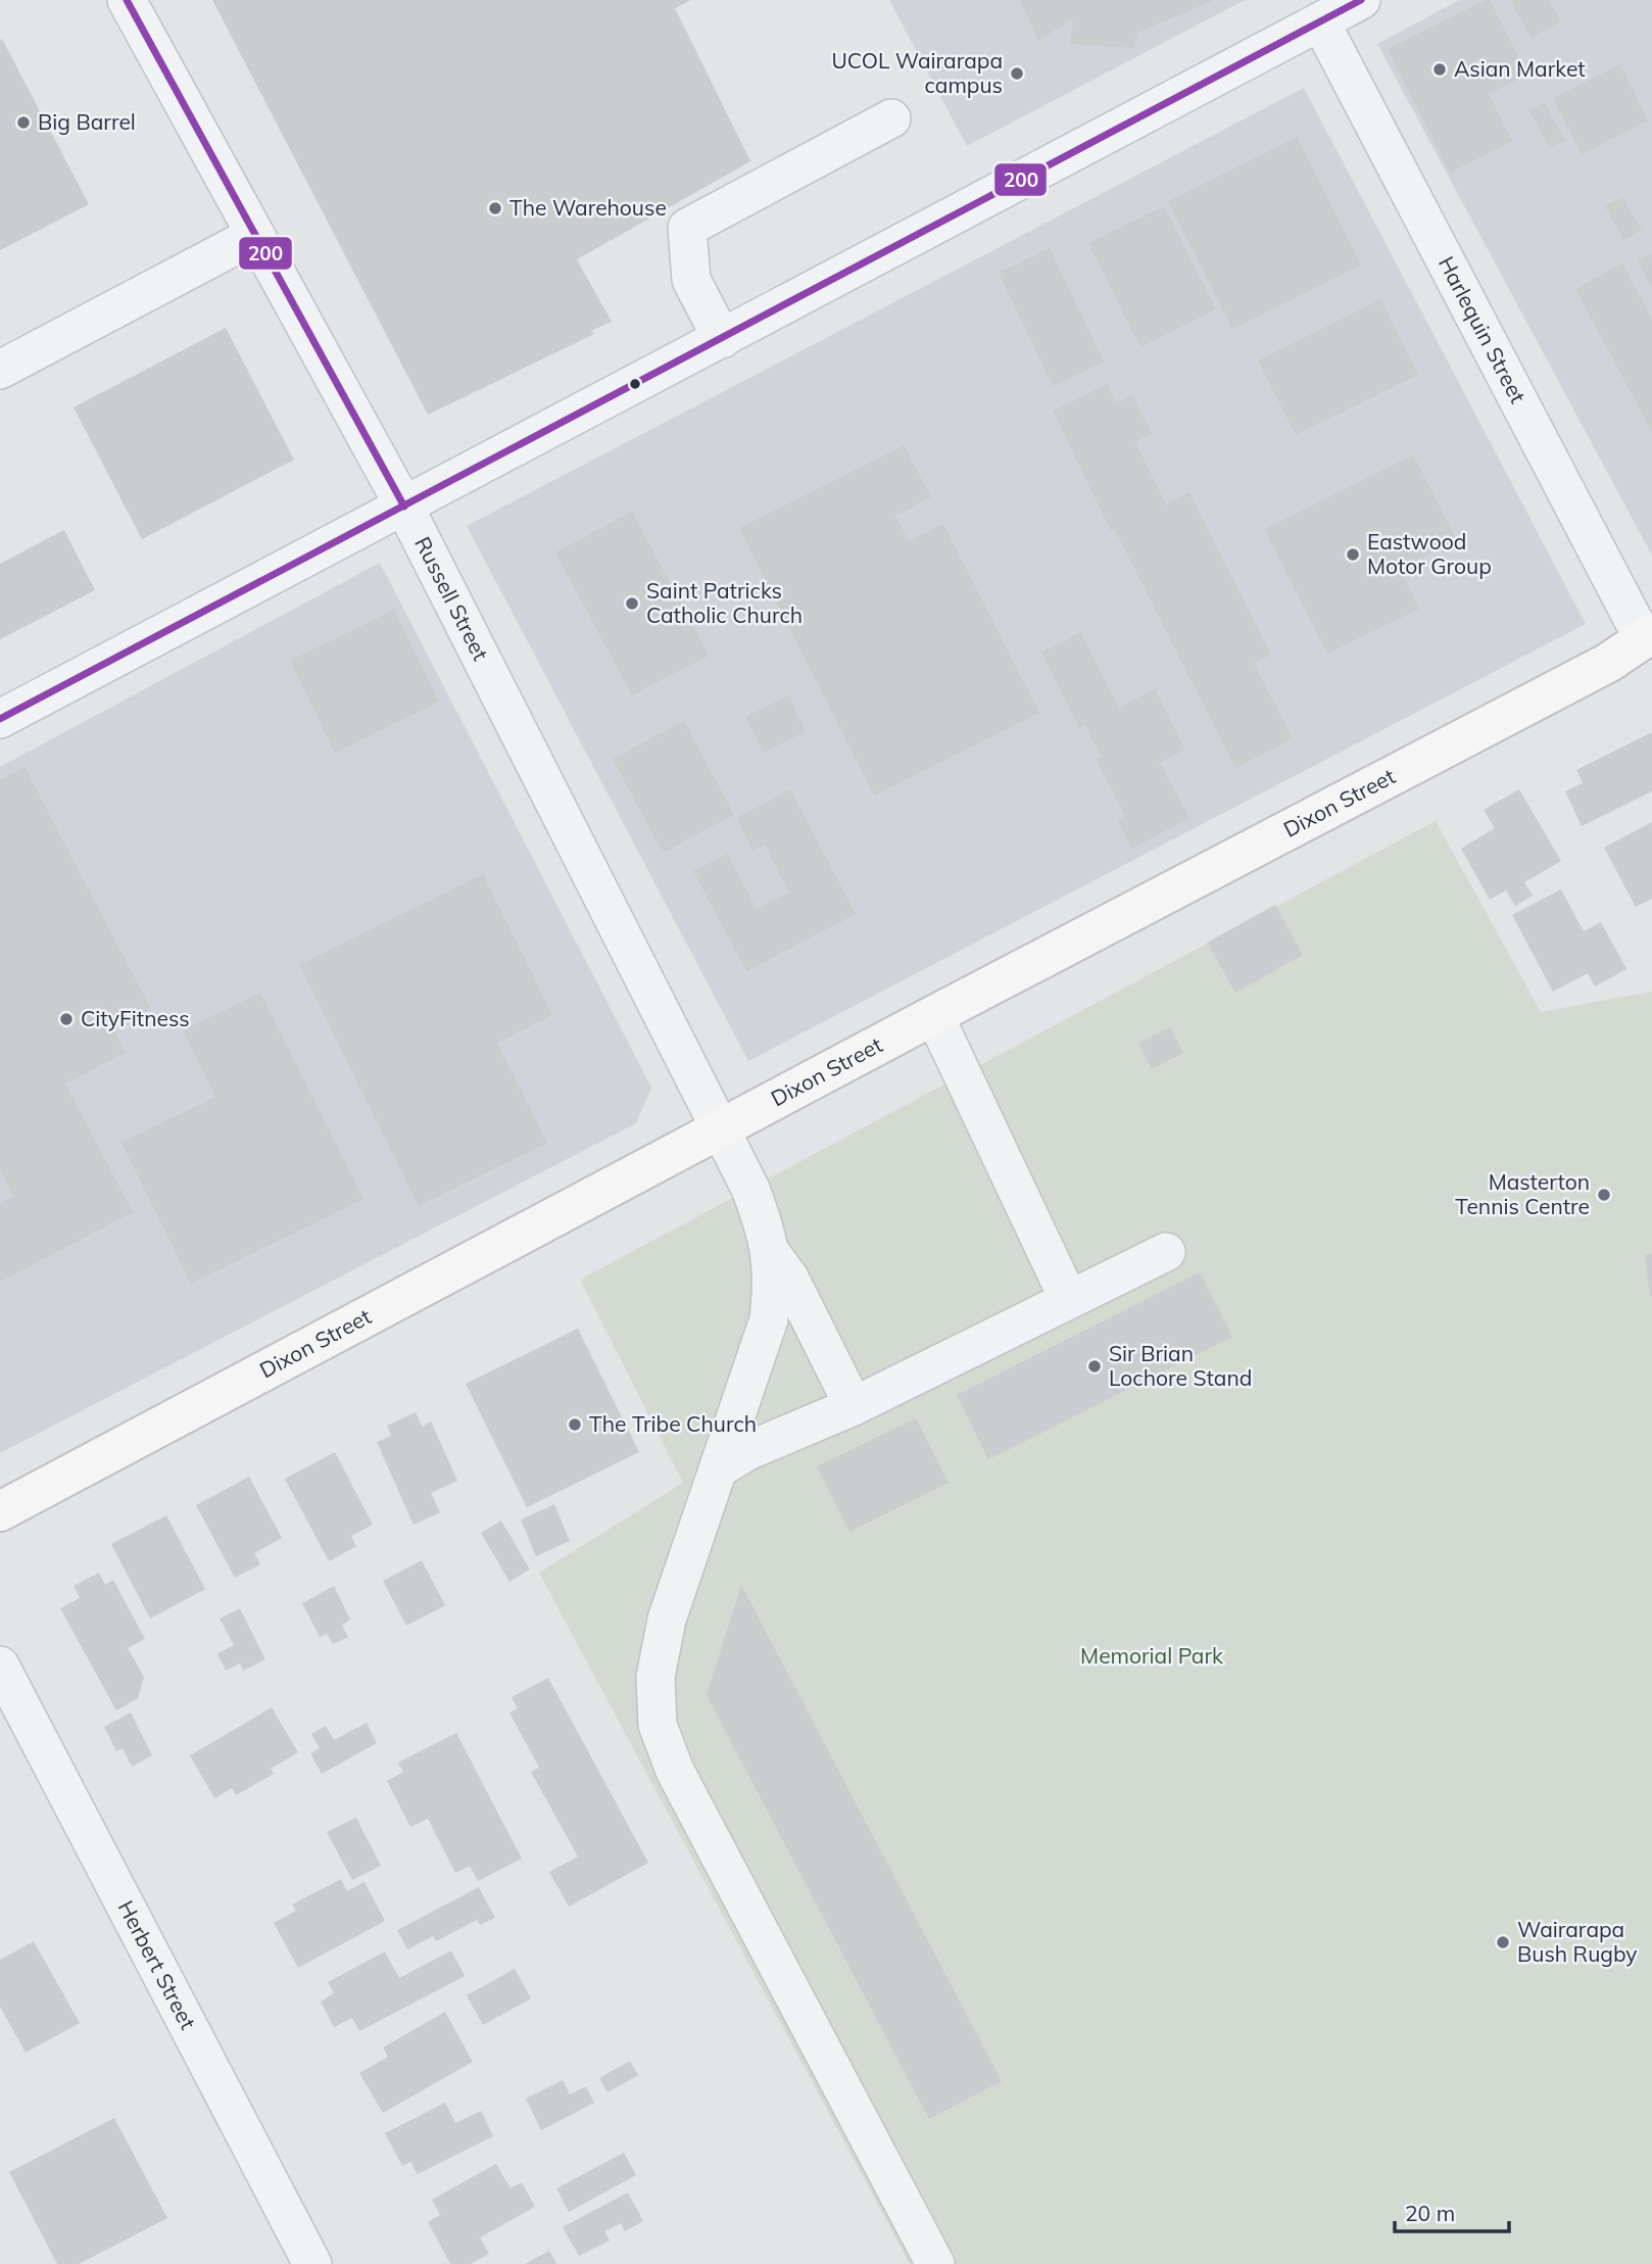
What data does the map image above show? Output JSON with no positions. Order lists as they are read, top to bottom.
{
  "streets": {
    "main road": ["Dixon Street"],
    "street": ["Harlequin Street", "Russell Street", "Herbert Street"]
  },
  "crossings": [
    ["Harlequin Street", "Dixon Street"],
    ["Russell Street", "Dixon Street"]
  ],
  "parks": ["Memorial Park"],
  "places": [
    "Asian Market",
    "UCOL Wairarapa campus",
    "Big Barrel",
    "The Warehouse",
    "Eastwood Motor Group",
    "Saint Patricks Catholic Church",
    "CityFitness",
    "Masterton Tennis Centre",
    "Sir Brian Lochore Stand",
    "The Tribe Church",
    "Wairarapa Bush Rugby"
  ],
  "lines": ["transit line 200"],
  "scale_bar": "20 m"
}
